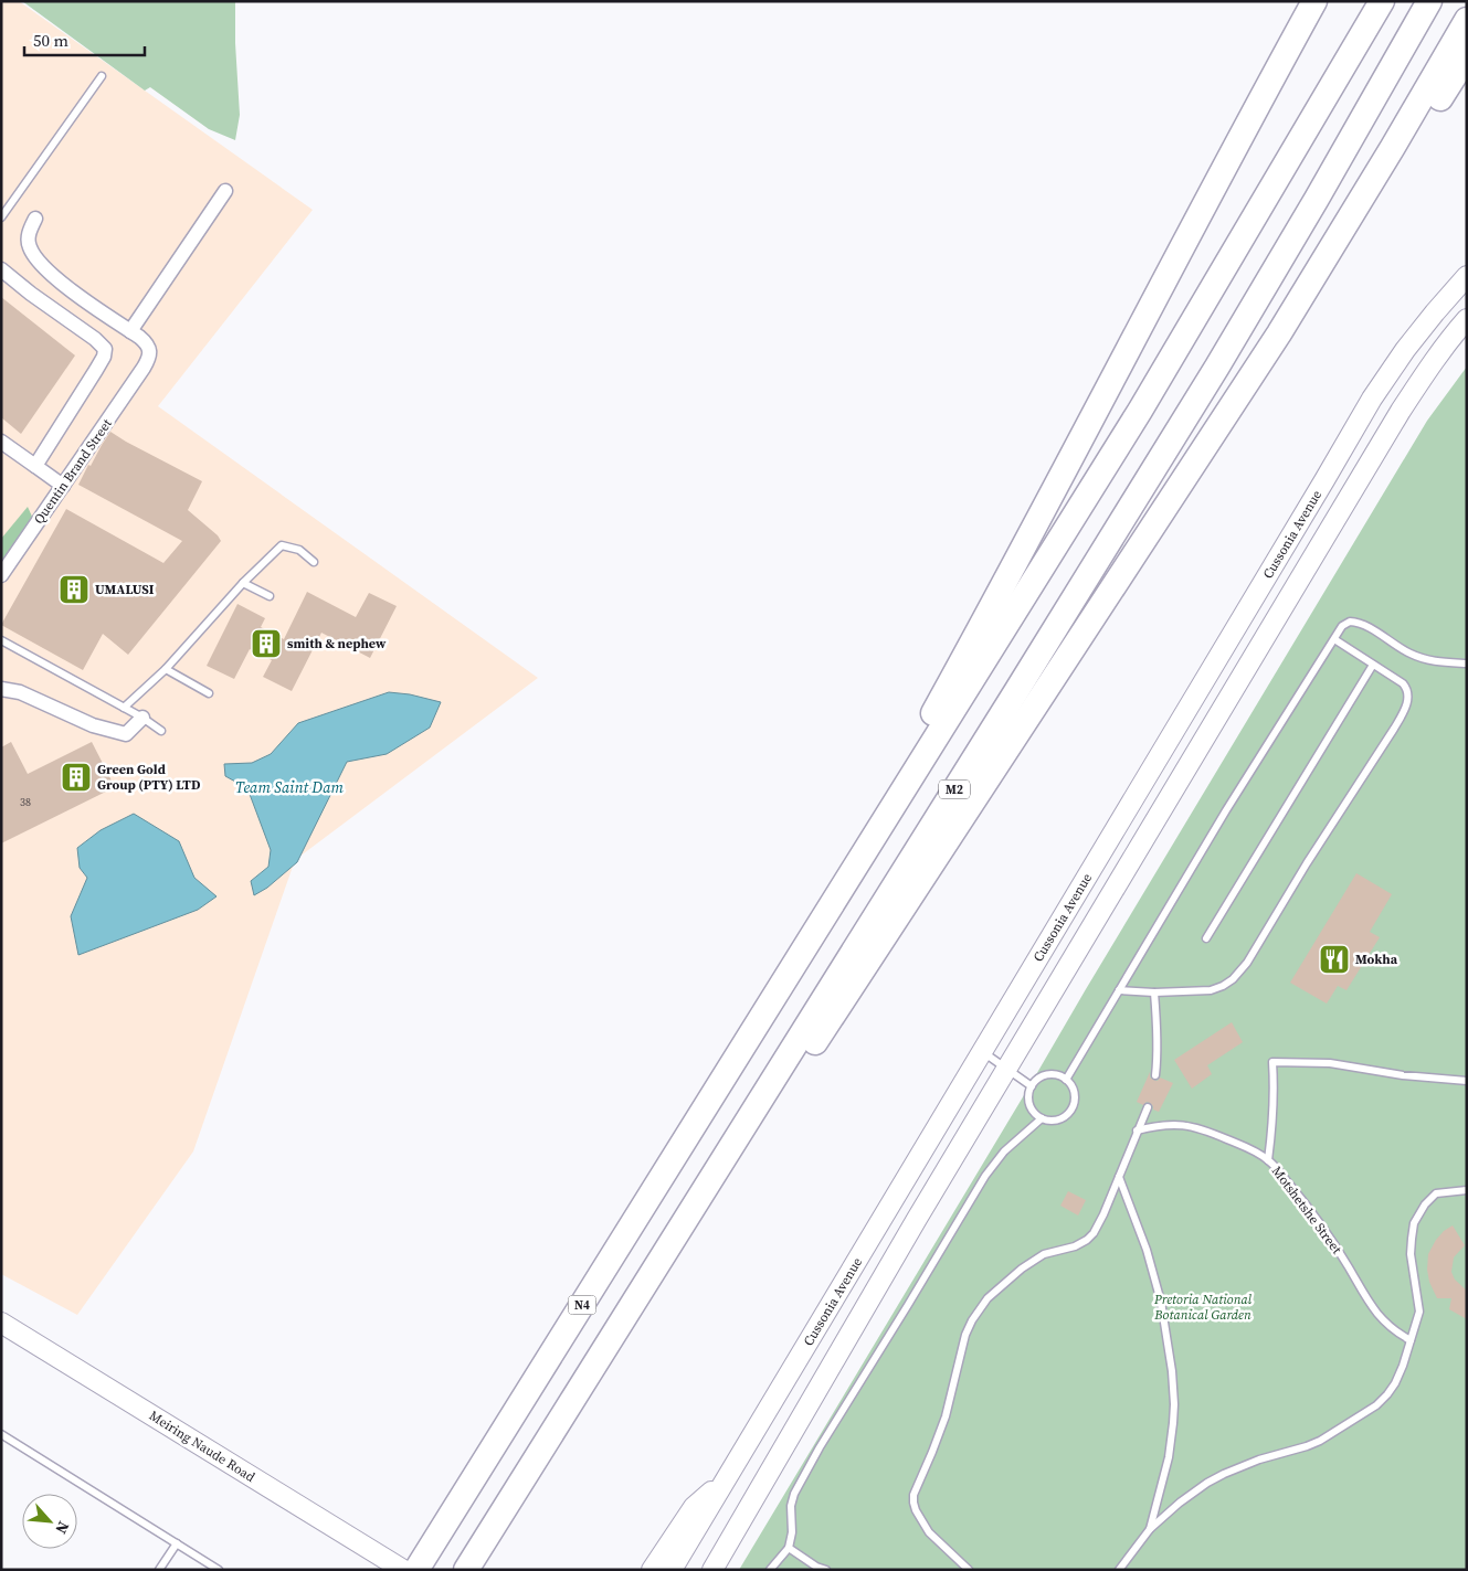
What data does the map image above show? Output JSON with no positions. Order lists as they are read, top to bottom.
{
  "streets": {
    "highway": ["M2", "N4"],
    "main road": ["Cussonia Avenue", "Meiring Naude Road"],
    "street": ["Quentin Brand Street"],
    "lane": ["Motshetshe Street"]
  },
  "water": ["Team Saint Dam"],
  "parks": ["Pretoria National Botanical Garden"],
  "places": {
    "building": ["UMALUSI", "smith & nephew", "Green Gold Group (PTY) LTD"],
    "restaurant": ["Mokha"]
  },
  "house_numbers": ["38"],
  "scale_bar": "50 m",
  "north": "bottom right"
}
